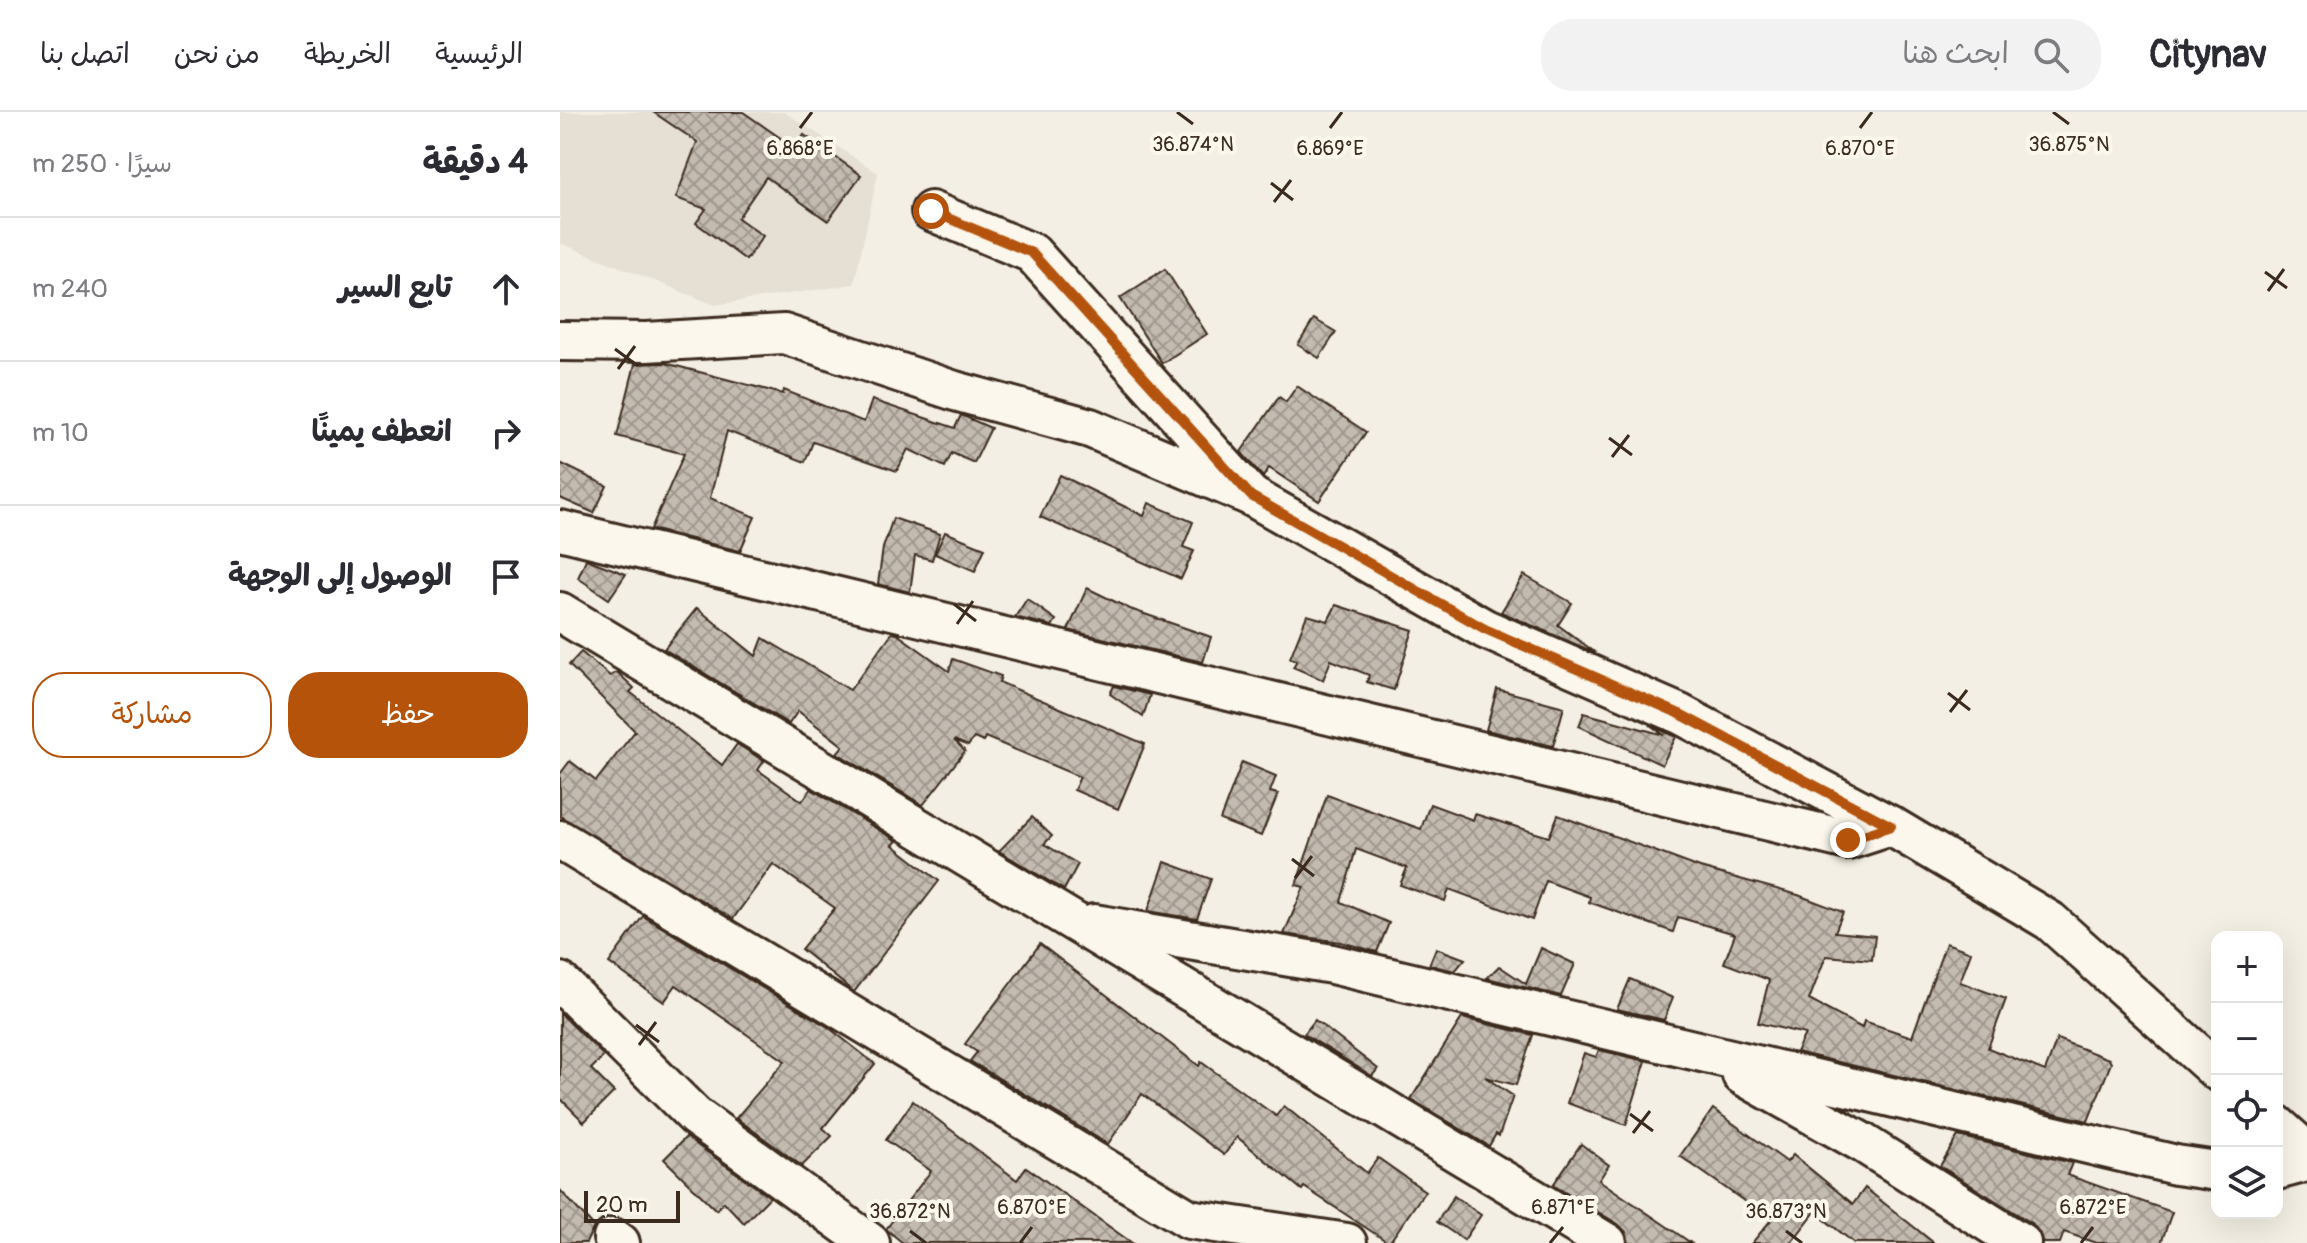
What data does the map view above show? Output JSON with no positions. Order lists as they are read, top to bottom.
{
  "scale_bar": "20 m",
  "page": {
    "header": "Citynav",
    "search": "ابحث هنا",
    "nav": [
      "الرئيسية",
      "الخريطة",
      "من نحن",
      "اتصل بنا"
    ],
    "heading": ["4 دقيقة", "سيرًا · 250 m"],
    "list": [
      ["تابع السير", "240 m"],
      ["انعطف يمينًا", "10 m"],
      "الوصول إلى الوجهة"
    ],
    "buttons": ["حفظ", "مشاركة"],
    "map_buttons": ["+", "−"],
    "scale": "20 m"
  },
  "coordinates": [
    "36.874°N",
    "36.875°N",
    "6.868°E",
    "6.869°E",
    "6.870°E",
    "6.871°E",
    "6.872°E",
    "36.872°N",
    "36.873°N"
  ]
}
